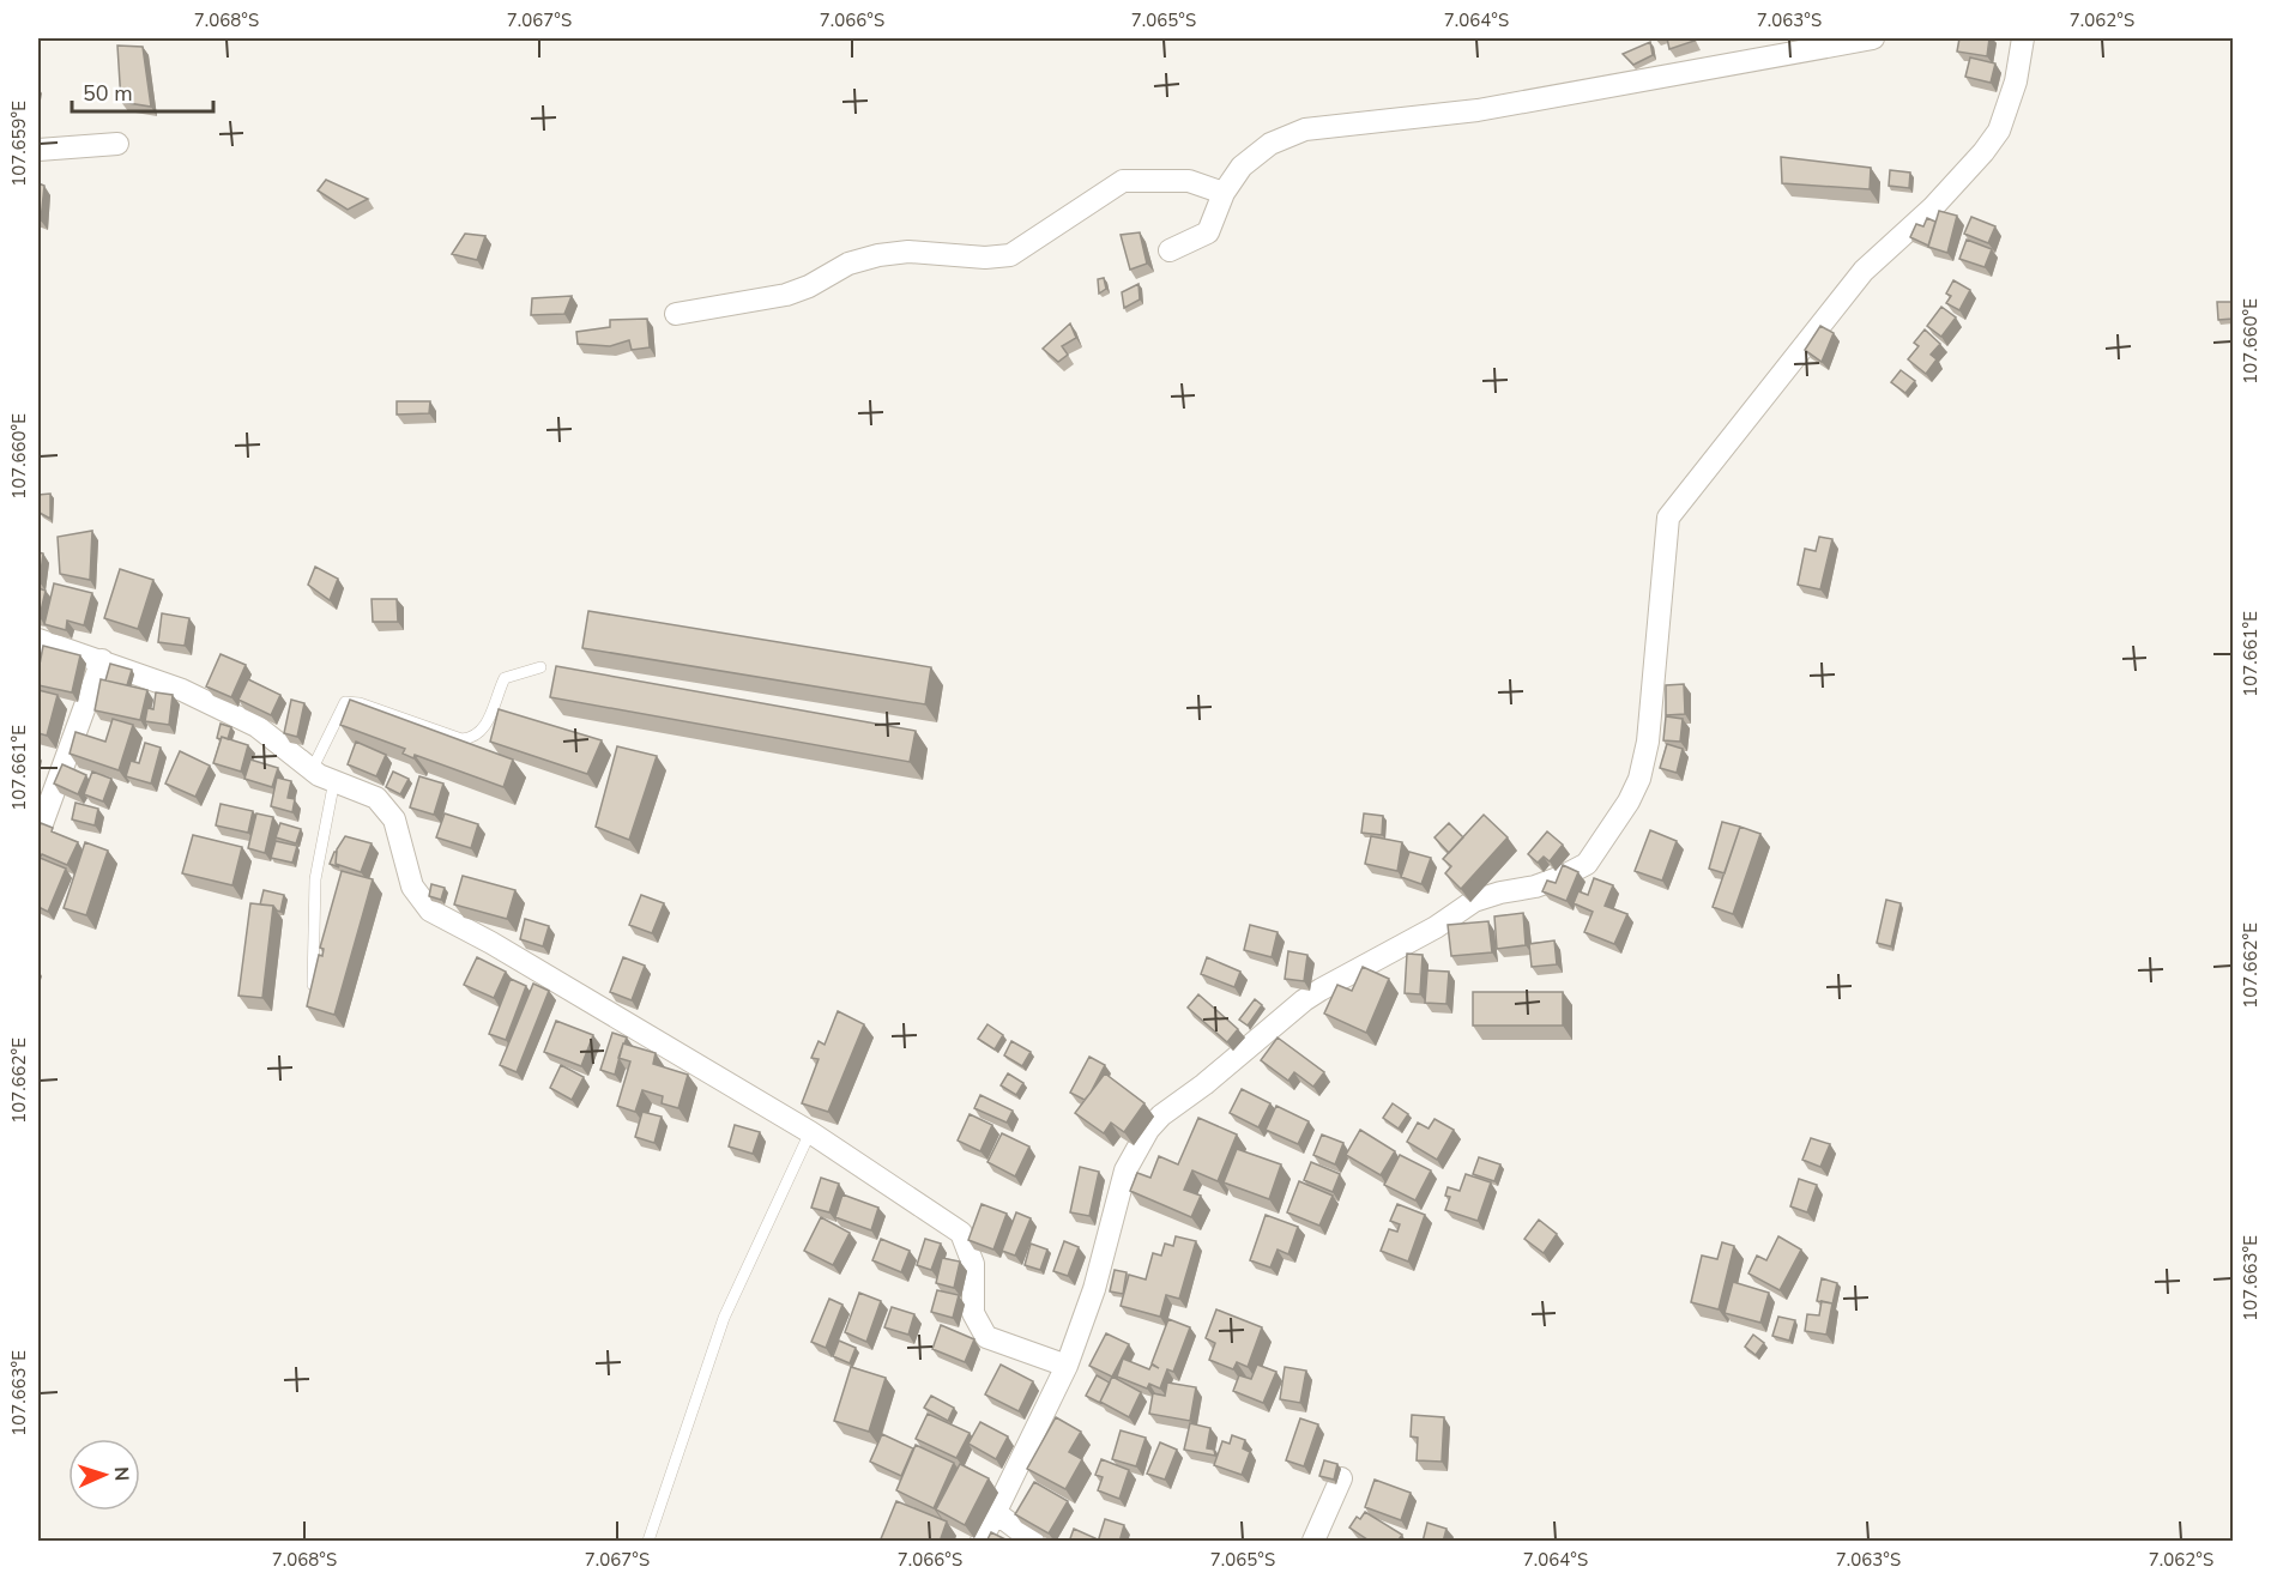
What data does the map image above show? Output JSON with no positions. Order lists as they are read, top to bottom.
{
  "scale_bar": "50 m",
  "north": "right",
  "coordinates": [
    "7.068°S",
    "7.067°S",
    "7.066°S",
    "7.065°S",
    "7.064°S",
    "7.063°S",
    "7.062°S",
    "107.659°E",
    "107.660°E",
    "107.661°E",
    "107.662°E",
    "107.663°E"
  ]
}
